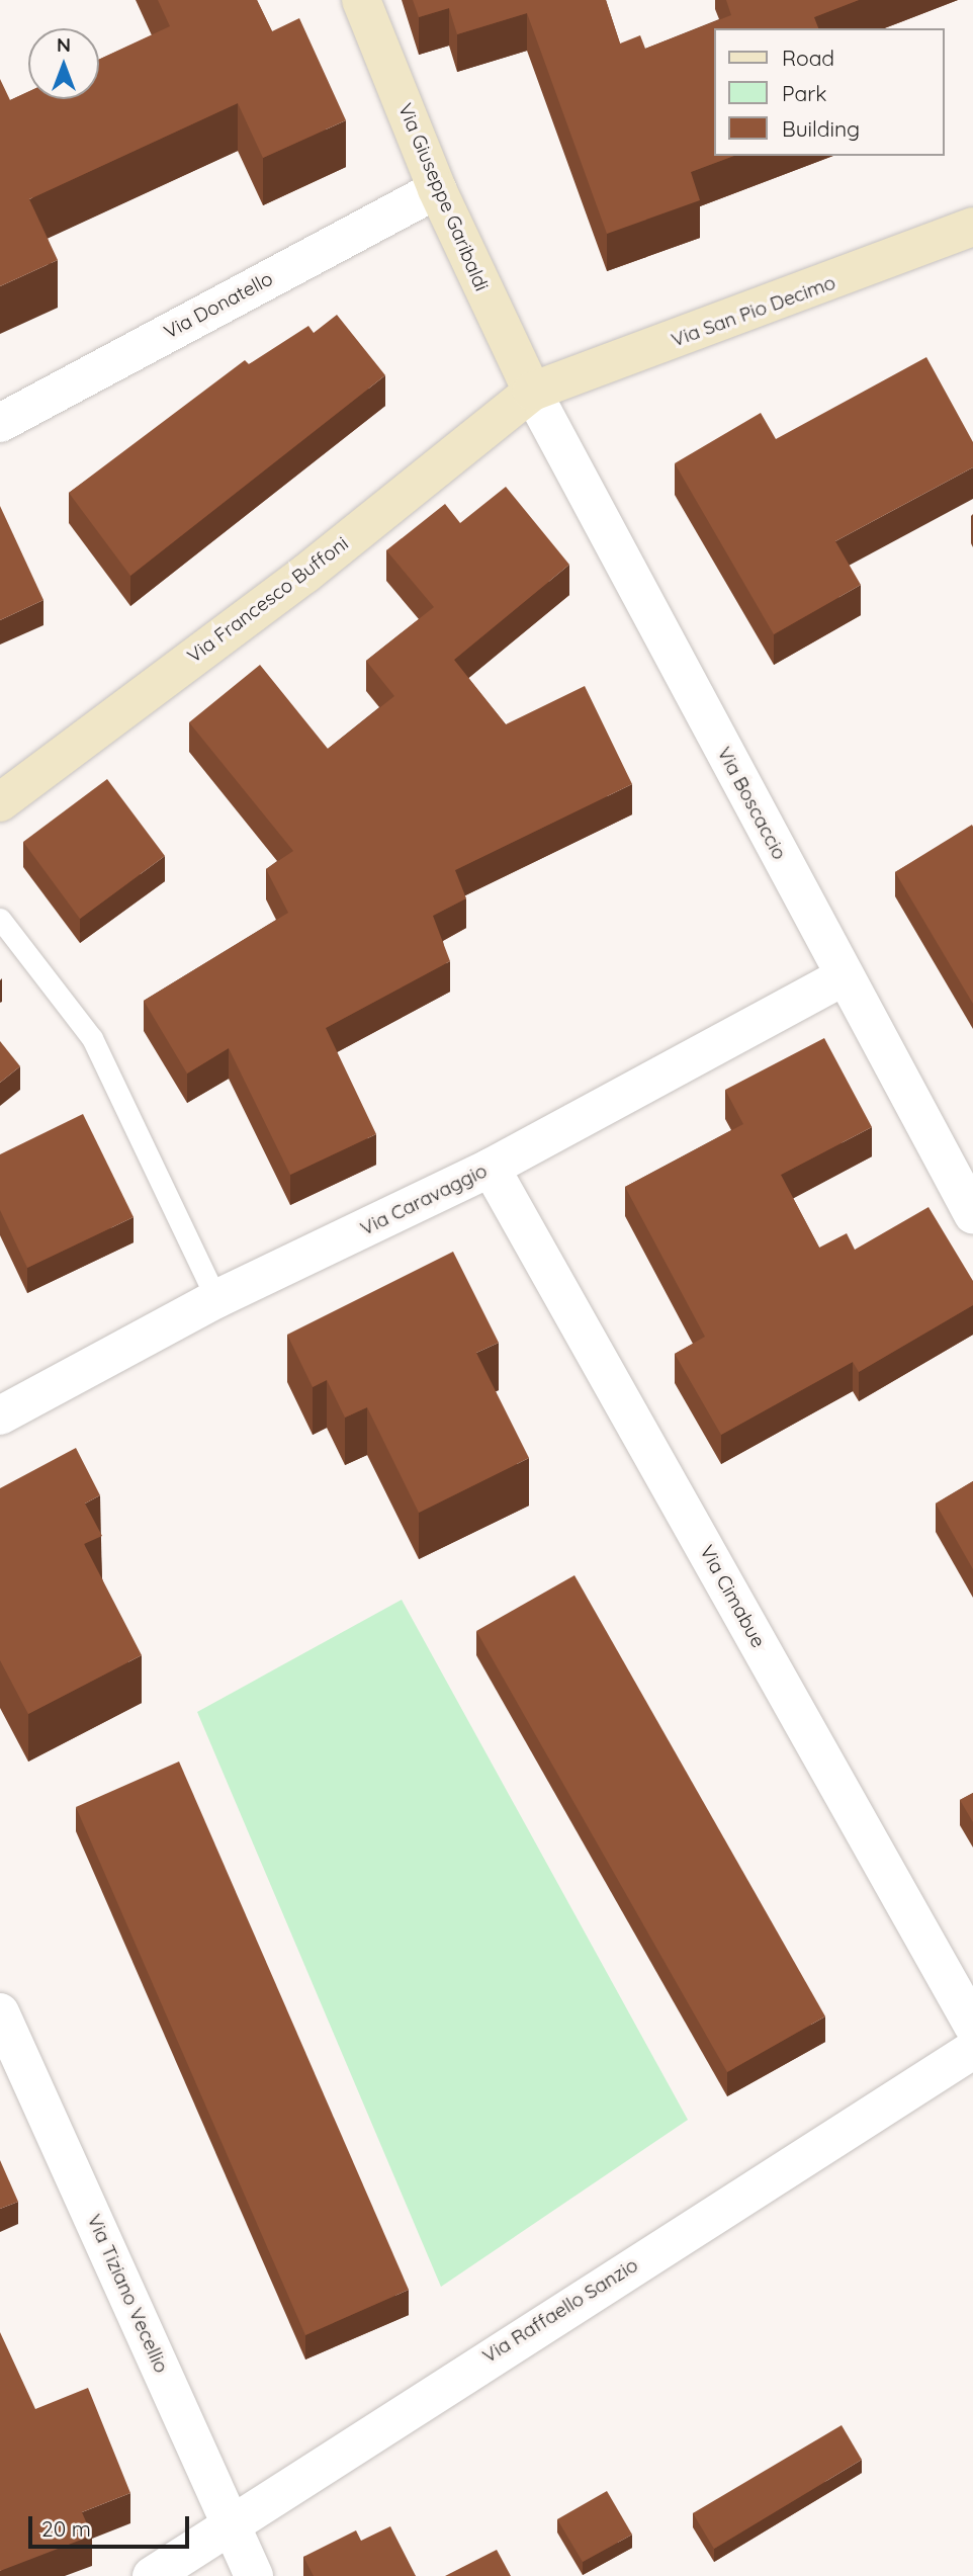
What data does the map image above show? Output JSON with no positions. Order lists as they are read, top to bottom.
{
  "streets": {
    "street": [
      "Via Giuseppe Garibaldi",
      "Via Donatello",
      "Via San Pio Decimo",
      "Via Francesco Buffoni",
      "Via Boscaccio",
      "Via Caravaggio",
      "Via Cimabue",
      "Via Tiziano Vecellio",
      "Via Raffaello Sanzio"
    ]
  },
  "crossings": [
    ["Via Giuseppe Garibaldi", "Via Donatello"],
    ["Via Giuseppe Garibaldi", "Via San Pio Decimo"],
    ["Via Giuseppe Garibaldi", "Via Francesco Buffoni"],
    ["Via Giuseppe Garibaldi", "Via Boscaccio"],
    ["Via San Pio Decimo", "Via Francesco Buffoni"],
    ["Via San Pio Decimo", "Via Boscaccio"],
    ["Via Francesco Buffoni", "Via Boscaccio"],
    ["Via Boscaccio", "Via Caravaggio"],
    ["Via Caravaggio", "Via Cimabue"],
    ["Via Tiziano Vecellio", "Via Raffaello Sanzio"]
  ],
  "legend": ["Road", "Park", "Building"],
  "scale_bar": "20 m",
  "north": "top"
}
